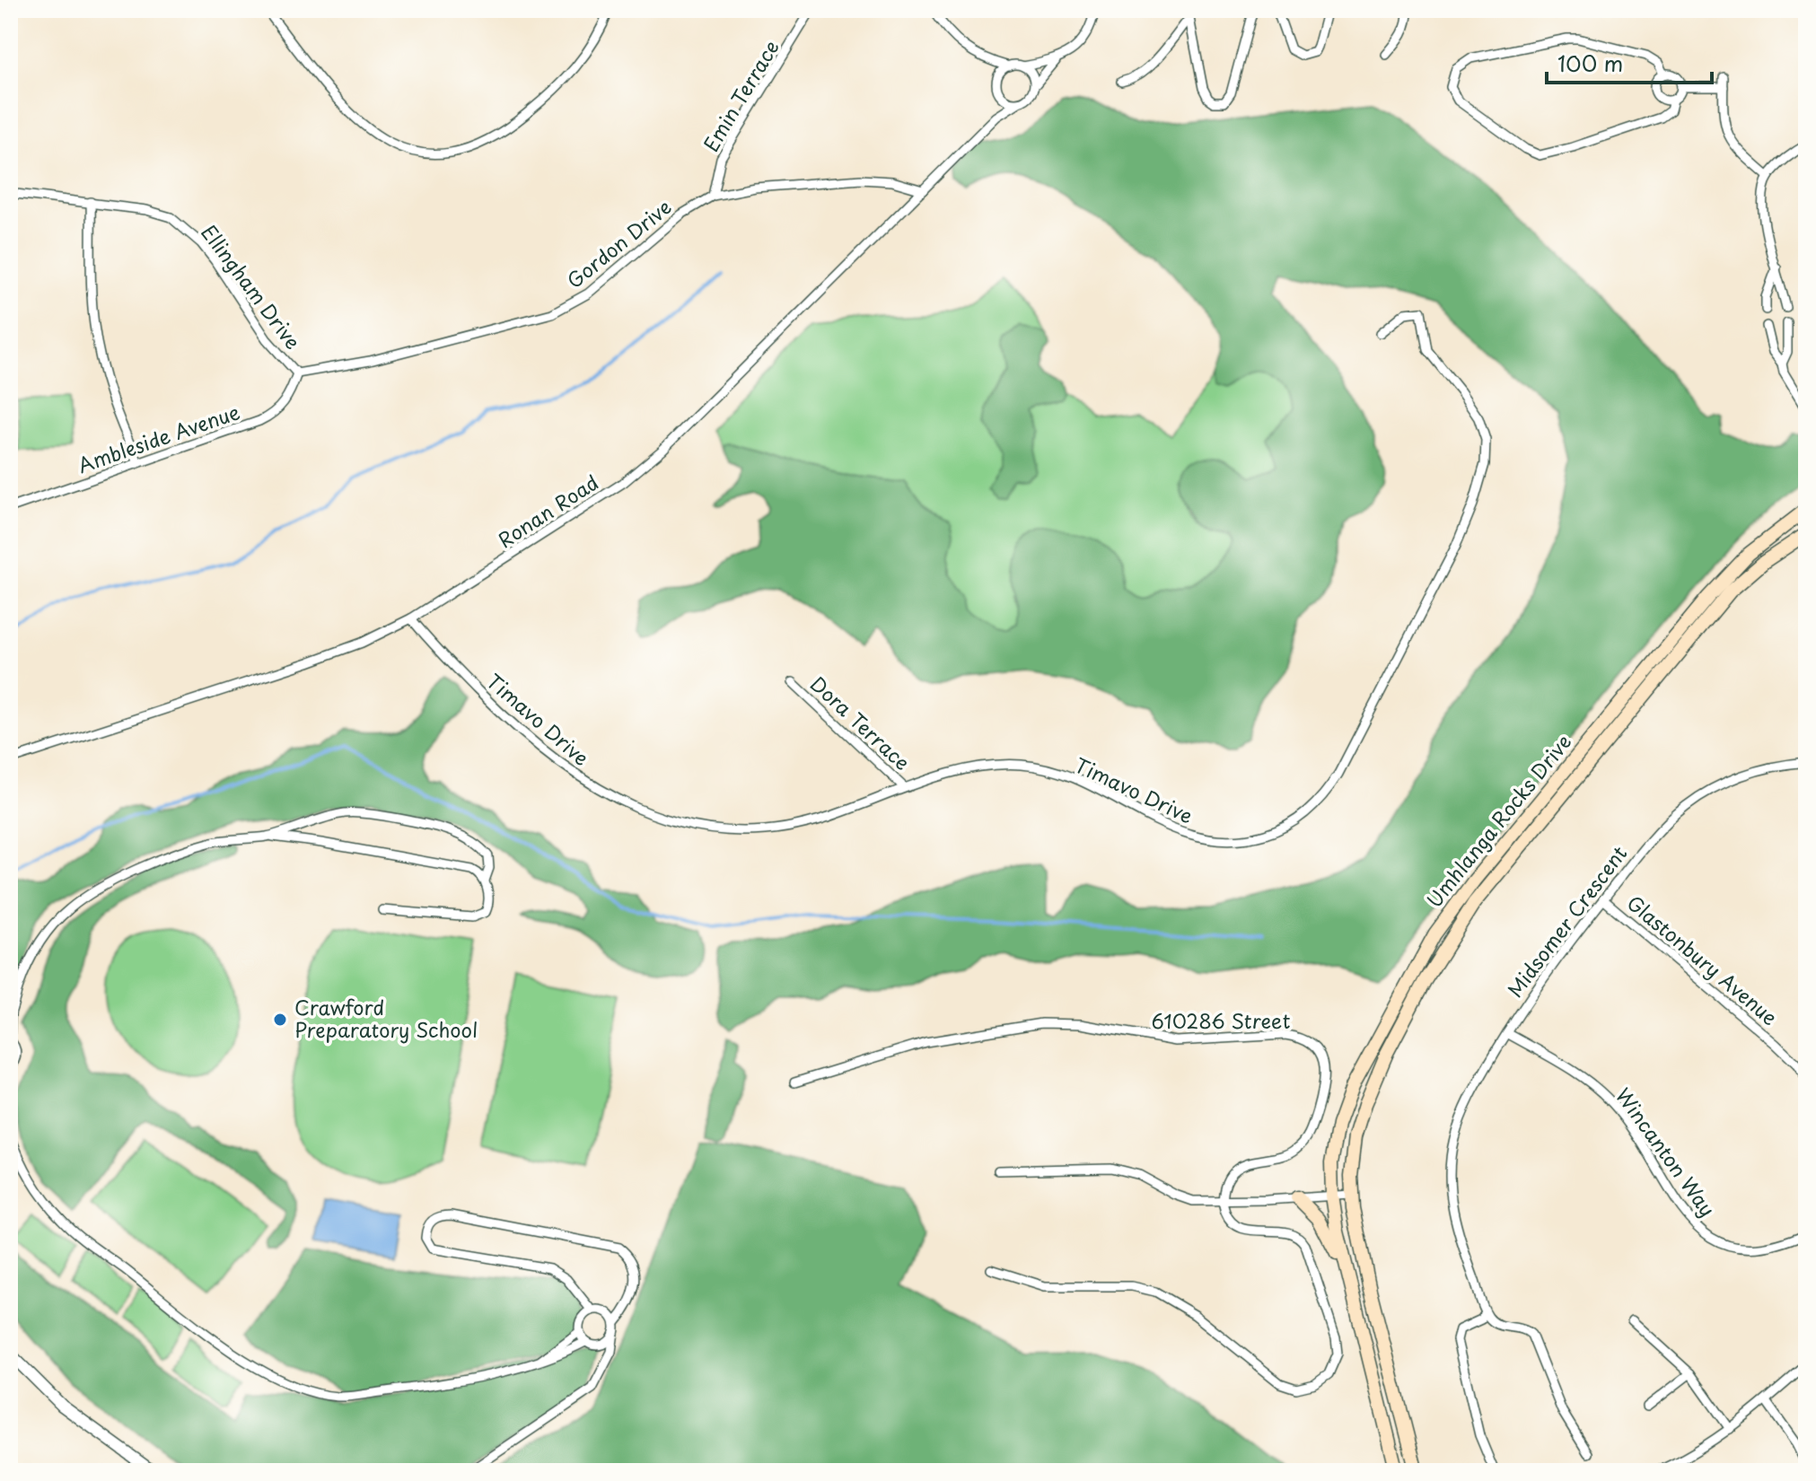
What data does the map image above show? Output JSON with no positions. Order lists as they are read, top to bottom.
{
  "streets": {
    "main road": ["Umhlanga Rocks Drive"],
    "street": [
      "Emin Terrace",
      "Gordon Drive",
      "Ellingham Drive",
      "Ambleside Avenue",
      "Ronan Road",
      "Timavo Drive",
      "Dora Terrace",
      "Midsomer Crescent",
      "Glastonbury Avenue",
      "610286 Street",
      "Wincanton Way"
    ]
  },
  "crossings": [
    ["Emin Terrace", "Gordon Drive"],
    ["Gordon Drive", "Ellingham Drive"],
    ["Gordon Drive", "Ambleside Avenue"],
    ["Gordon Drive", "Ronan Road"],
    ["Ellingham Drive", "Ambleside Avenue"],
    ["Ronan Road", "Timavo Drive"],
    ["Timavo Drive", "Dora Terrace"],
    ["Midsomer Crescent", "Glastonbury Avenue"],
    ["Midsomer Crescent", "Wincanton Way"]
  ],
  "places": ["Crawford Preparatory School"],
  "scale_bar": "100 m"
}
